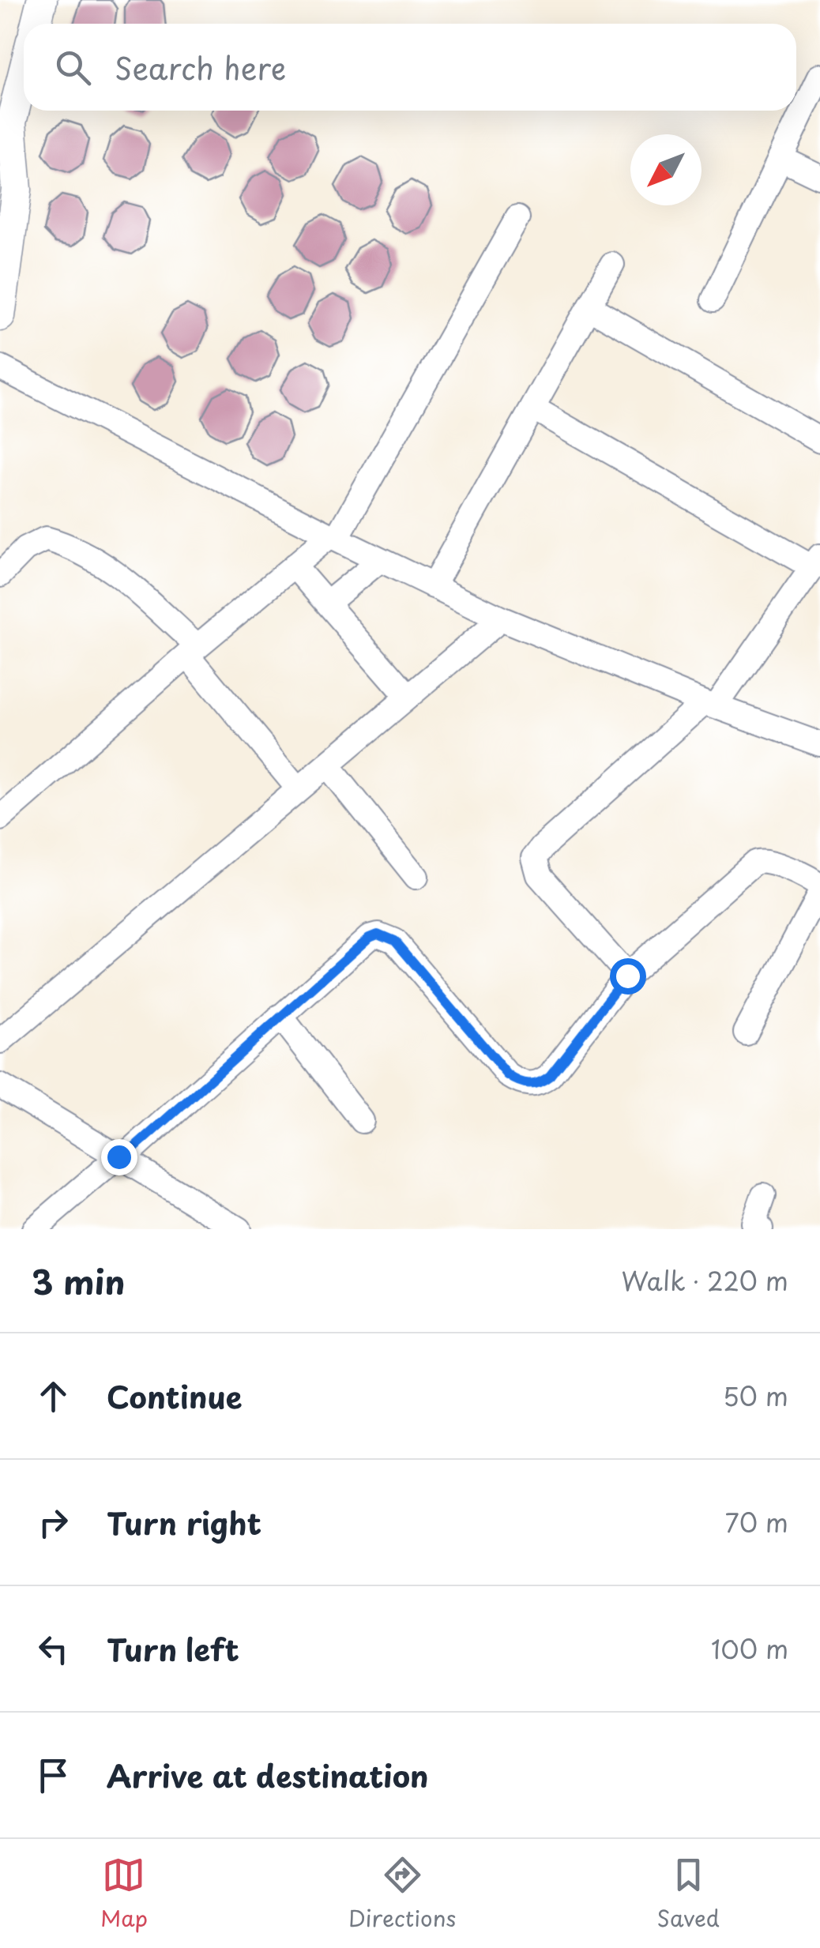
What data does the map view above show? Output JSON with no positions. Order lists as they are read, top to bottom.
{
  "north": "bottom left",
  "page": {
    "search": "Search here",
    "heading": ["3 min", "Walk · 220 m"],
    "list": [
      ["Continue", "50 m"],
      ["Turn right", "70 m"],
      ["Turn left", "100 m"],
      "Arrive at destination"
    ],
    "nav": ["Map", "Directions", "Saved"]
  }
}
